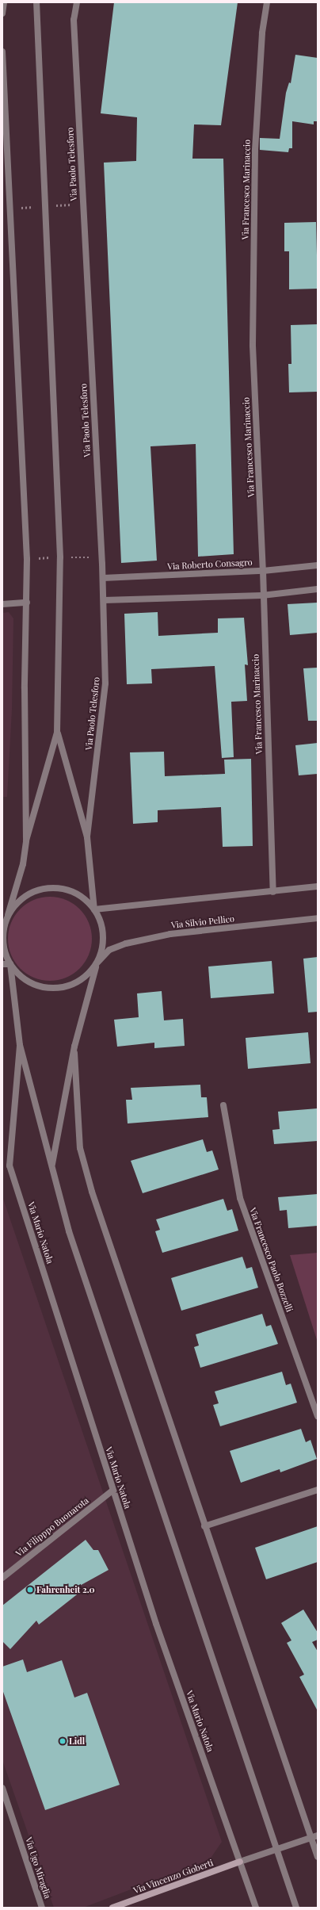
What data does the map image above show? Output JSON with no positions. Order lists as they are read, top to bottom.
{
  "streets": {
    "main road": ["Via Vincenzo Gioberti"],
    "street": [
      "Via Paolo Telesforo",
      "Via Francesco Marinaccio",
      "Via Roberto Consagro",
      "Via Silvio Pellico",
      "Via Mario Natola",
      "Via Francesco Paolo Bozzelli",
      "Via Filipppo Buonarota",
      "Via Ugo Miraglia"
    ]
  },
  "crossings": [
    ["Via Paolo Telesforo", "Via Roberto Consagro"],
    ["Via Paolo Telesforo", "Via Silvio Pellico"],
    ["Via Paolo Telesforo", "Via Mario Natola"],
    ["Via Francesco Marinaccio", "Via Roberto Consagro"],
    ["Via Silvio Pellico", "Via Mario Natola"],
    ["Via Mario Natola", "Via Filipppo Buonarota"],
    ["Via Mario Natola", "Via Vincenzo Gioberti"]
  ],
  "places": ["Fahrenheit 2.0", "Lidl"]
}
